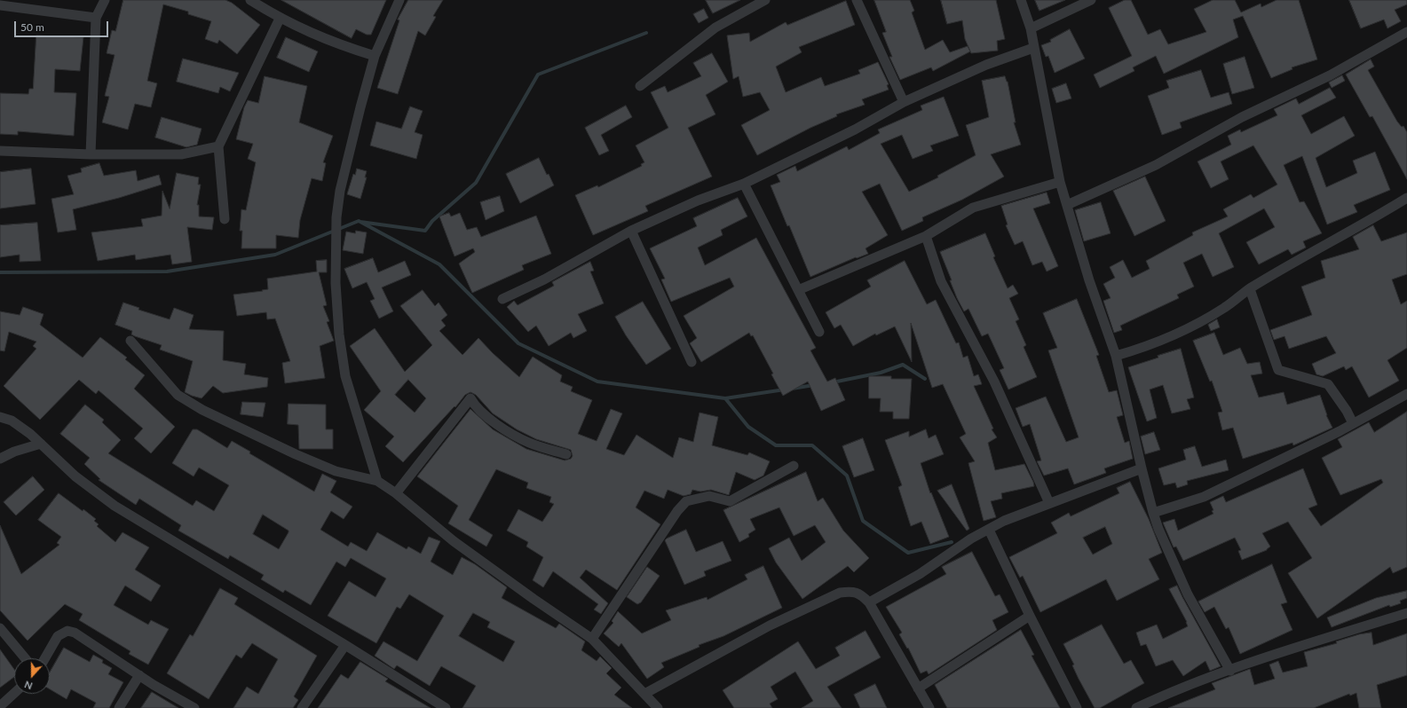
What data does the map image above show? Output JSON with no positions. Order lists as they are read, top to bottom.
{
  "scale_bar": "50 m",
  "north": "bottom"
}
